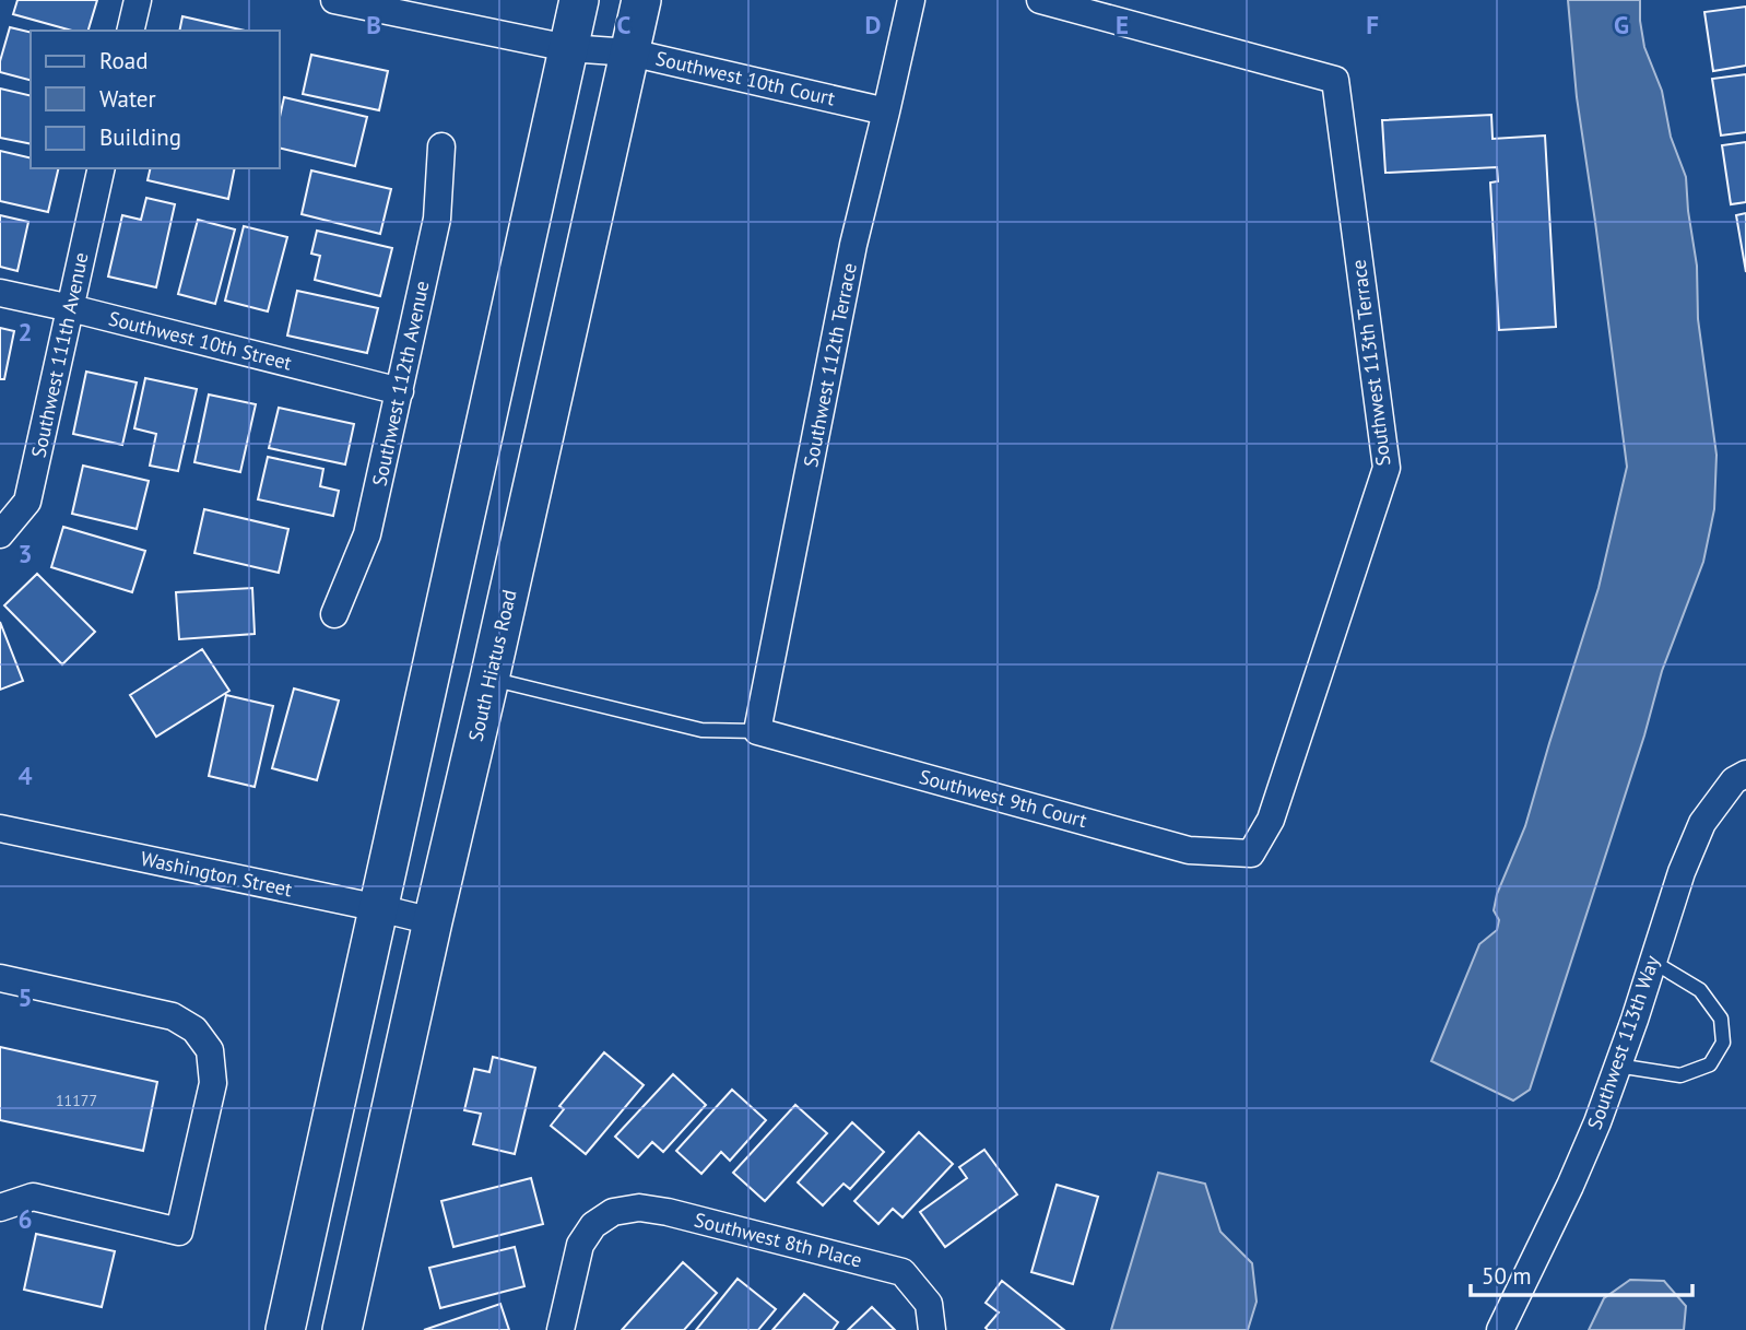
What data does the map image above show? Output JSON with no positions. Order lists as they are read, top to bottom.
{
  "streets": {
    "main road": ["South Hiatus Road"],
    "street": [
      "Southwest 10th Court",
      "Southwest 10th Street",
      "Southwest 111th Avenue",
      "Southwest 113th Terrace",
      "Southwest 112th Terrace",
      "Southwest 112th Avenue",
      "Southwest 9th Court",
      "Washington Street",
      "Southwest 113th Way",
      "Southwest 8th Place"
    ]
  },
  "crossings": [
    ["Southwest 10th Court", "Southwest 112th Terrace"],
    ["Southwest 10th Court", "South Hiatus Road"],
    ["Southwest 10th Street", "Southwest 111th Avenue"],
    ["Southwest 10th Street", "Southwest 112th Avenue"],
    ["Southwest 113th Terrace", "Southwest 9th Court"],
    ["Southwest 112th Terrace", "Southwest 9th Court"],
    ["South Hiatus Road", "Washington Street"]
  ],
  "house_numbers": ["11177"],
  "legend": ["Road", "Water", "Building"],
  "scale_bar": "50 m",
  "grid": {
    "columns": [
      "B",
      "C",
      "D",
      "E",
      "F",
      "G"
    ],
    "rows": [
      "2",
      "3",
      "4",
      "5",
      "6"
    ]
  }
}
